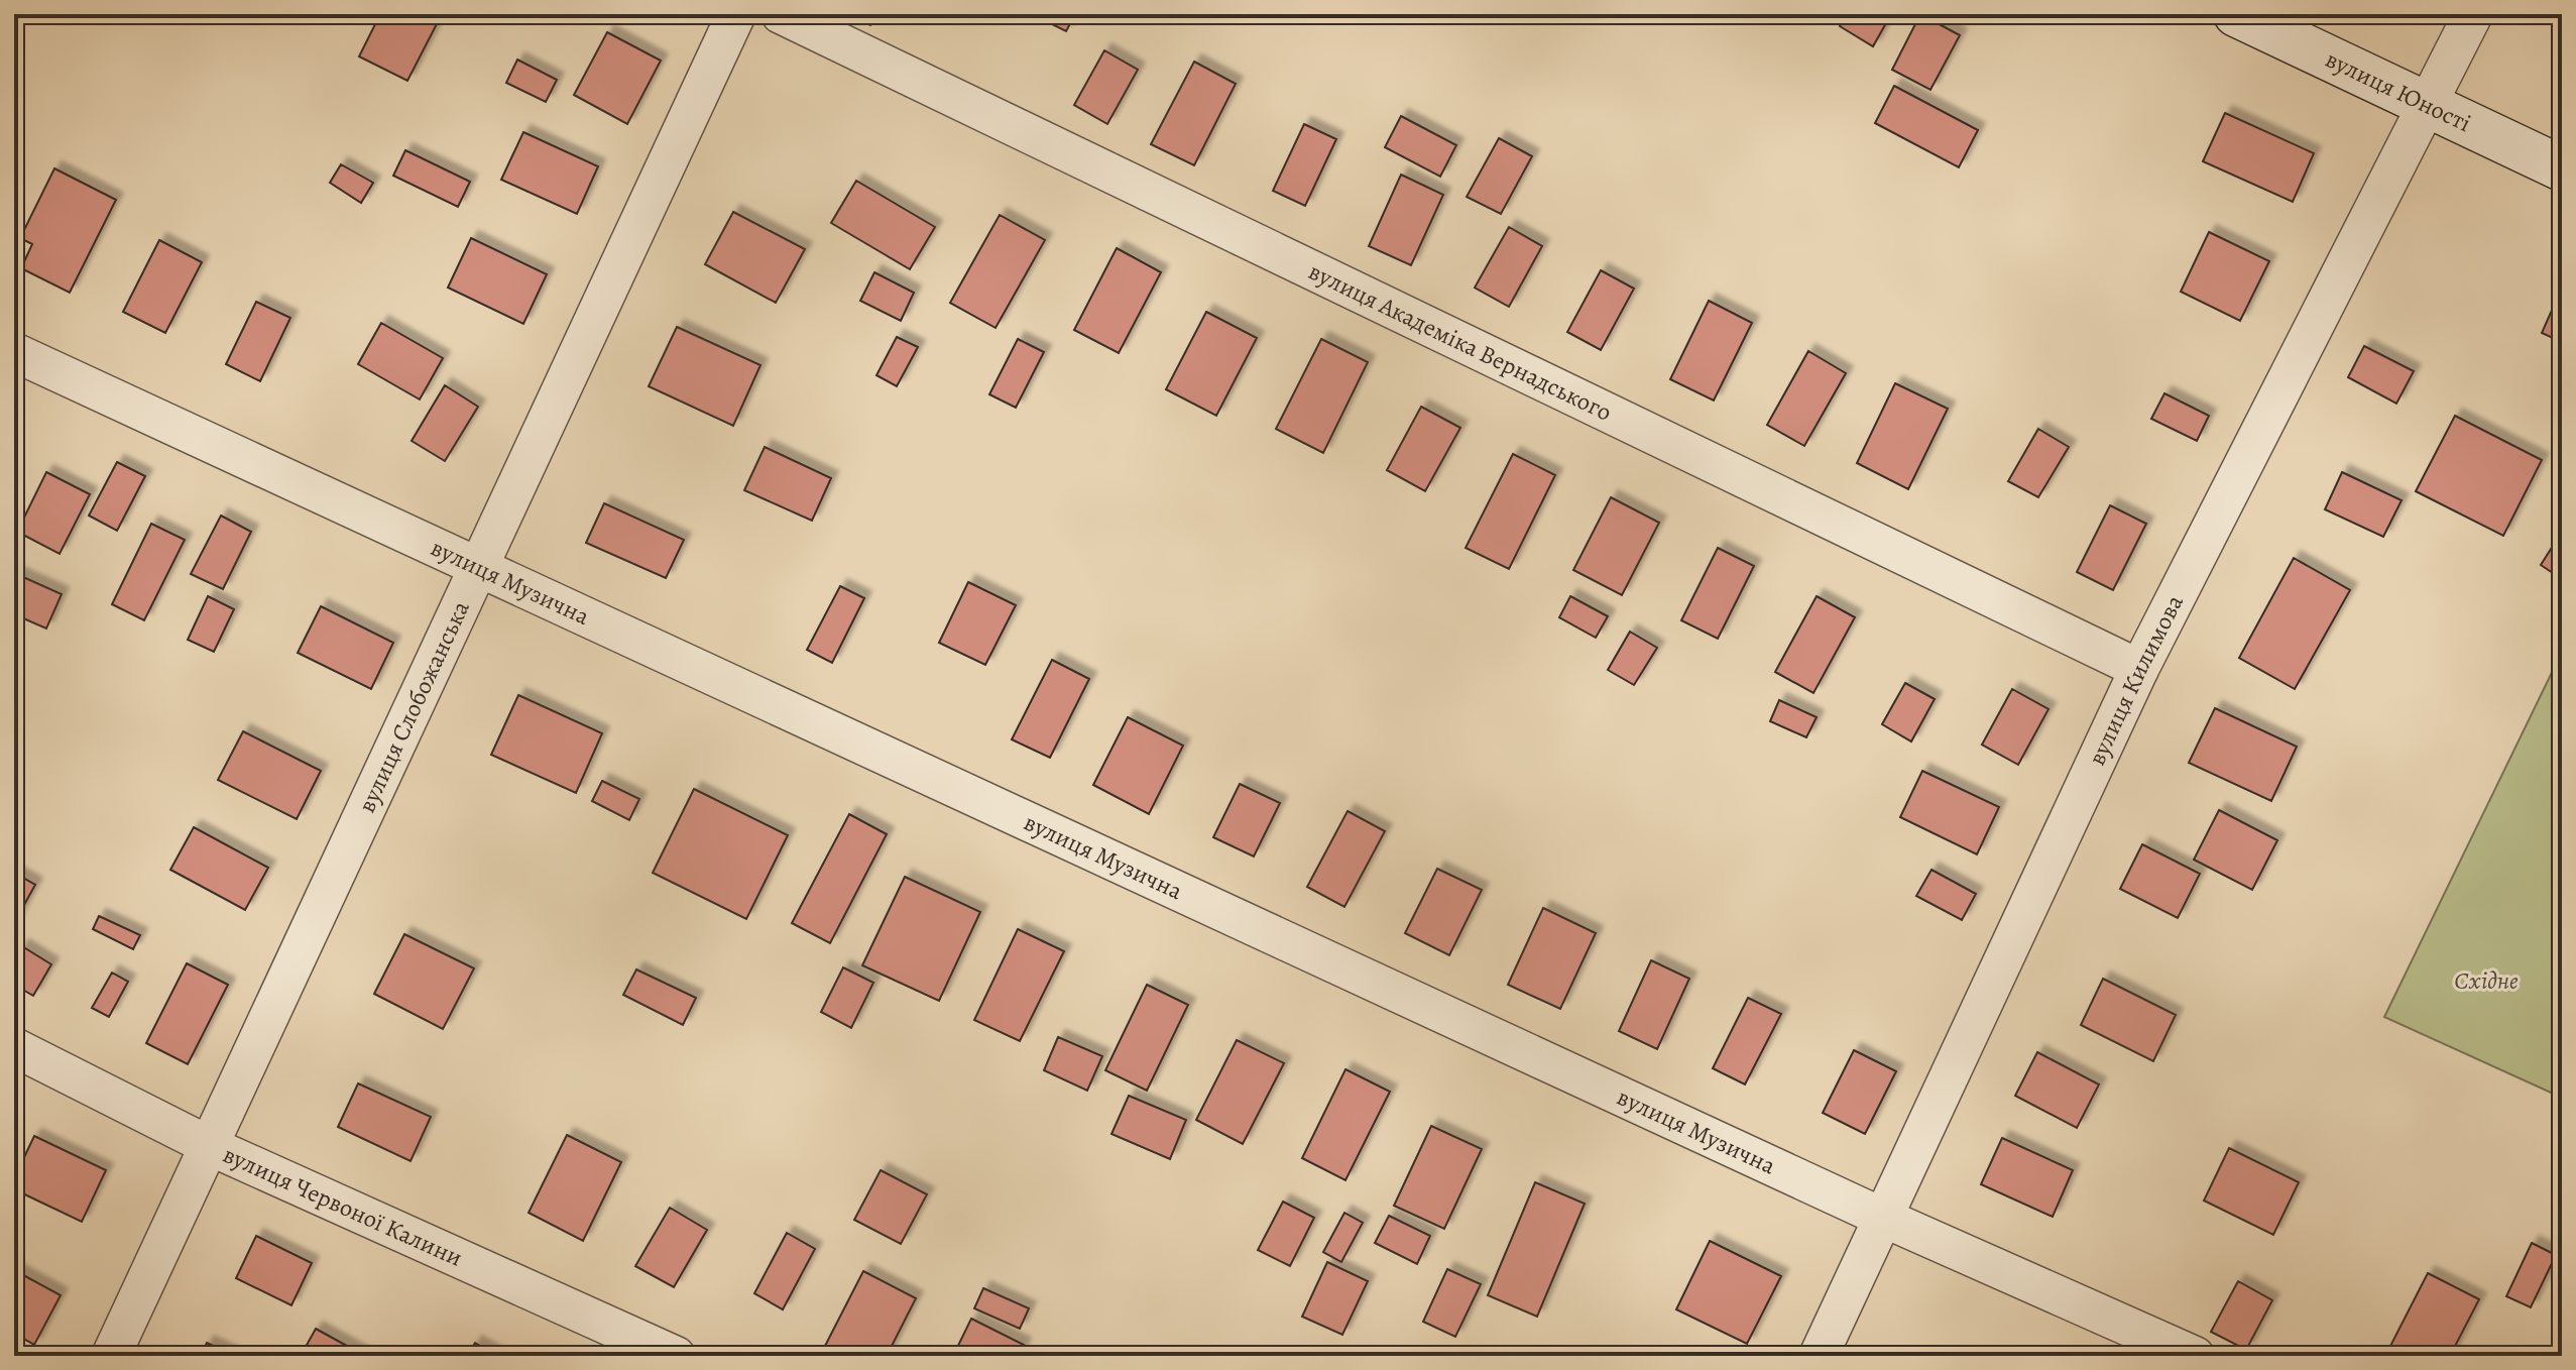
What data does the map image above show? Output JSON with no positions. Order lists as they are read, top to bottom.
{
  "streets": {
    "street": [
      "вулиця Юності",
      "вулиця Академіка Вернадського",
      "вулиця Музична",
      "вулиця Килимова",
      "вулиця Слобожанська",
      "вулиця Червоної Калини"
    ]
  },
  "crossings": [
    ["вулиця Юності", "вулиця Килимова"],
    ["вулиця Академіка Вернадського", "вулиця Килимова"],
    ["вулиця Музична", "вулиця Килимова"],
    ["вулиця Музична", "вулиця Слобожанська"],
    ["вулиця Слобожанська", "вулиця Червоної Калини"]
  ],
  "parks": ["Східне"]
}
